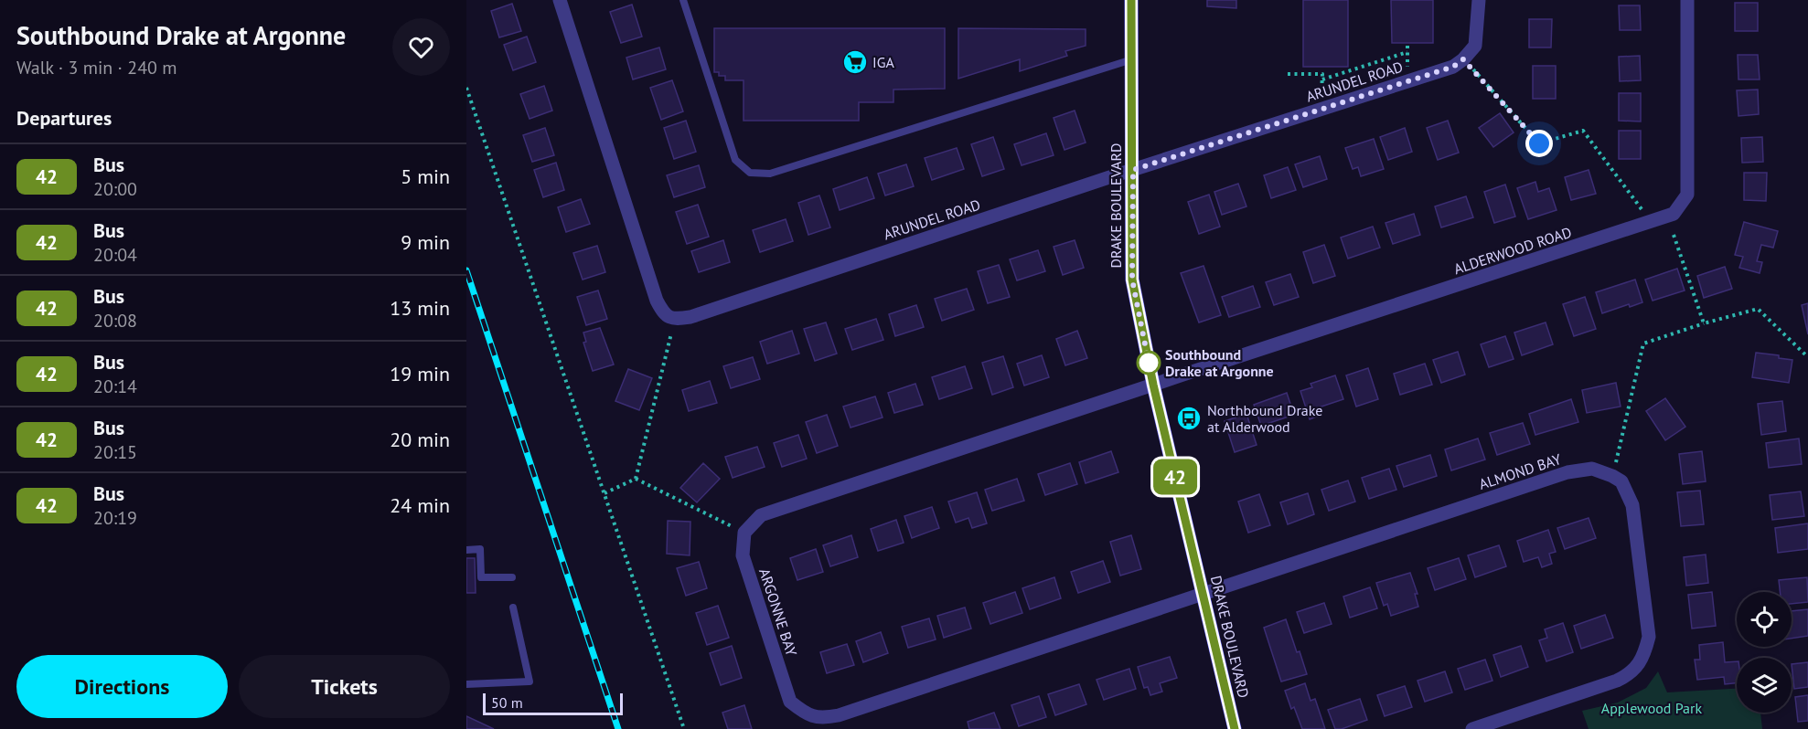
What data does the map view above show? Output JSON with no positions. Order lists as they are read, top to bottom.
{
  "streets": {
    "street": [
      "ARUNDEL ROAD",
      "DRAKE BOULEVARD",
      "ALDERWOOD ROAD",
      "ALMOND BAY",
      "ARGONNE BAY"
    ]
  },
  "crossings": [
    ["ARUNDEL ROAD", "DRAKE BOULEVARD"],
    ["DRAKE BOULEVARD", "ALDERWOOD ROAD"],
    ["DRAKE BOULEVARD", "ALMOND BAY"],
    ["DRAKE BOULEVARD", "ARGONNE BAY"],
    ["ALMOND BAY", "ARGONNE BAY"]
  ],
  "parks": ["Applewood Park"],
  "places": {
    "supermarket": ["IGA"],
    "other": ["Southbound Drake at Argonne"],
    "bus stop": ["Northbound Drake at Alderwood"]
  },
  "lines": ["bus line 42"],
  "scale_bar": "50 m",
  "page": {
    "heading": [
      ["Southbound Drake at Argonne", "Walk · 3 min · 240 m"],
      "Departures"
    ],
    "on_map": "42",
    "list": [
      {
        "mark": "42",
        "name": "Bus",
        "note": "20:00",
        "value": "5 min"
      },
      {
        "mark": "42",
        "name": "Bus",
        "note": "20:04",
        "value": "9 min"
      },
      {
        "mark": "42",
        "name": "Bus",
        "note": "20:08",
        "value": "13 min"
      },
      {
        "mark": "42",
        "name": "Bus",
        "note": "20:14",
        "value": "19 min"
      },
      {
        "mark": "42",
        "name": "Bus",
        "note": "20:15",
        "value": "20 min"
      },
      {
        "mark": "42",
        "name": "Bus",
        "note": "20:19",
        "value": "24 min"
      }
    ],
    "buttons": ["Directions", "Tickets"],
    "scale": "50 m"
  }
}
